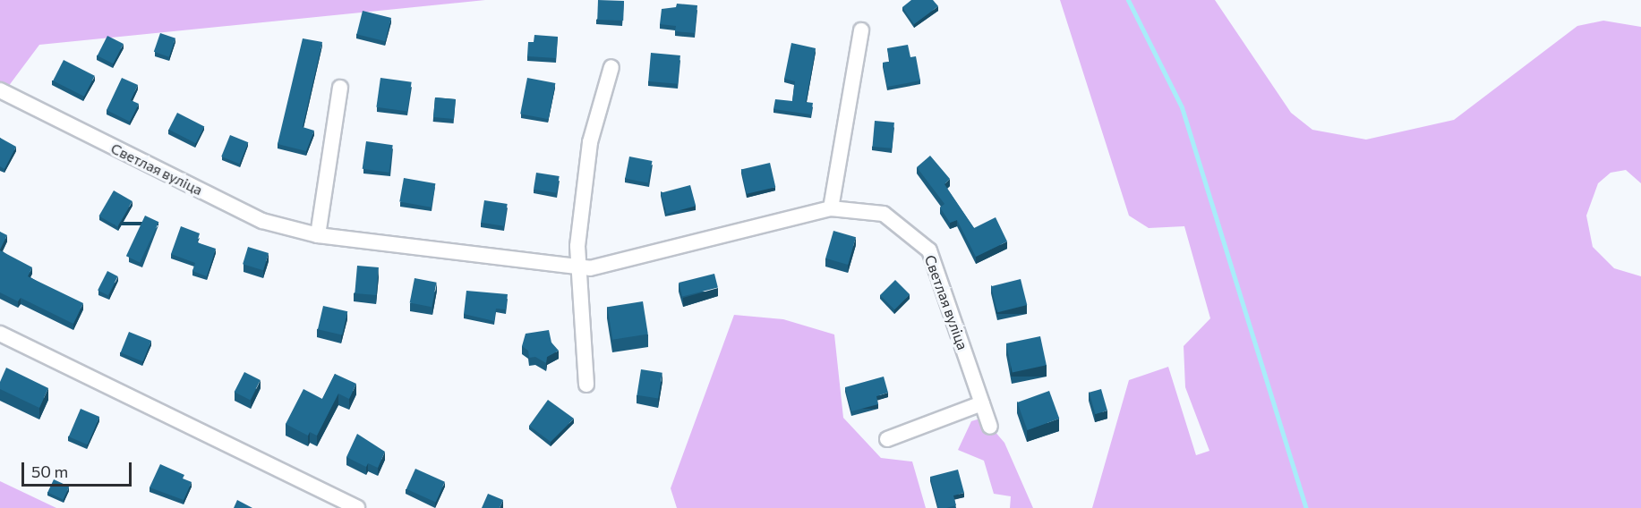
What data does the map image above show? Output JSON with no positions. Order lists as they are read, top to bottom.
{
  "streets": {
    "street": ["Светлая вуліца"]
  },
  "scale_bar": "50 m"
}
